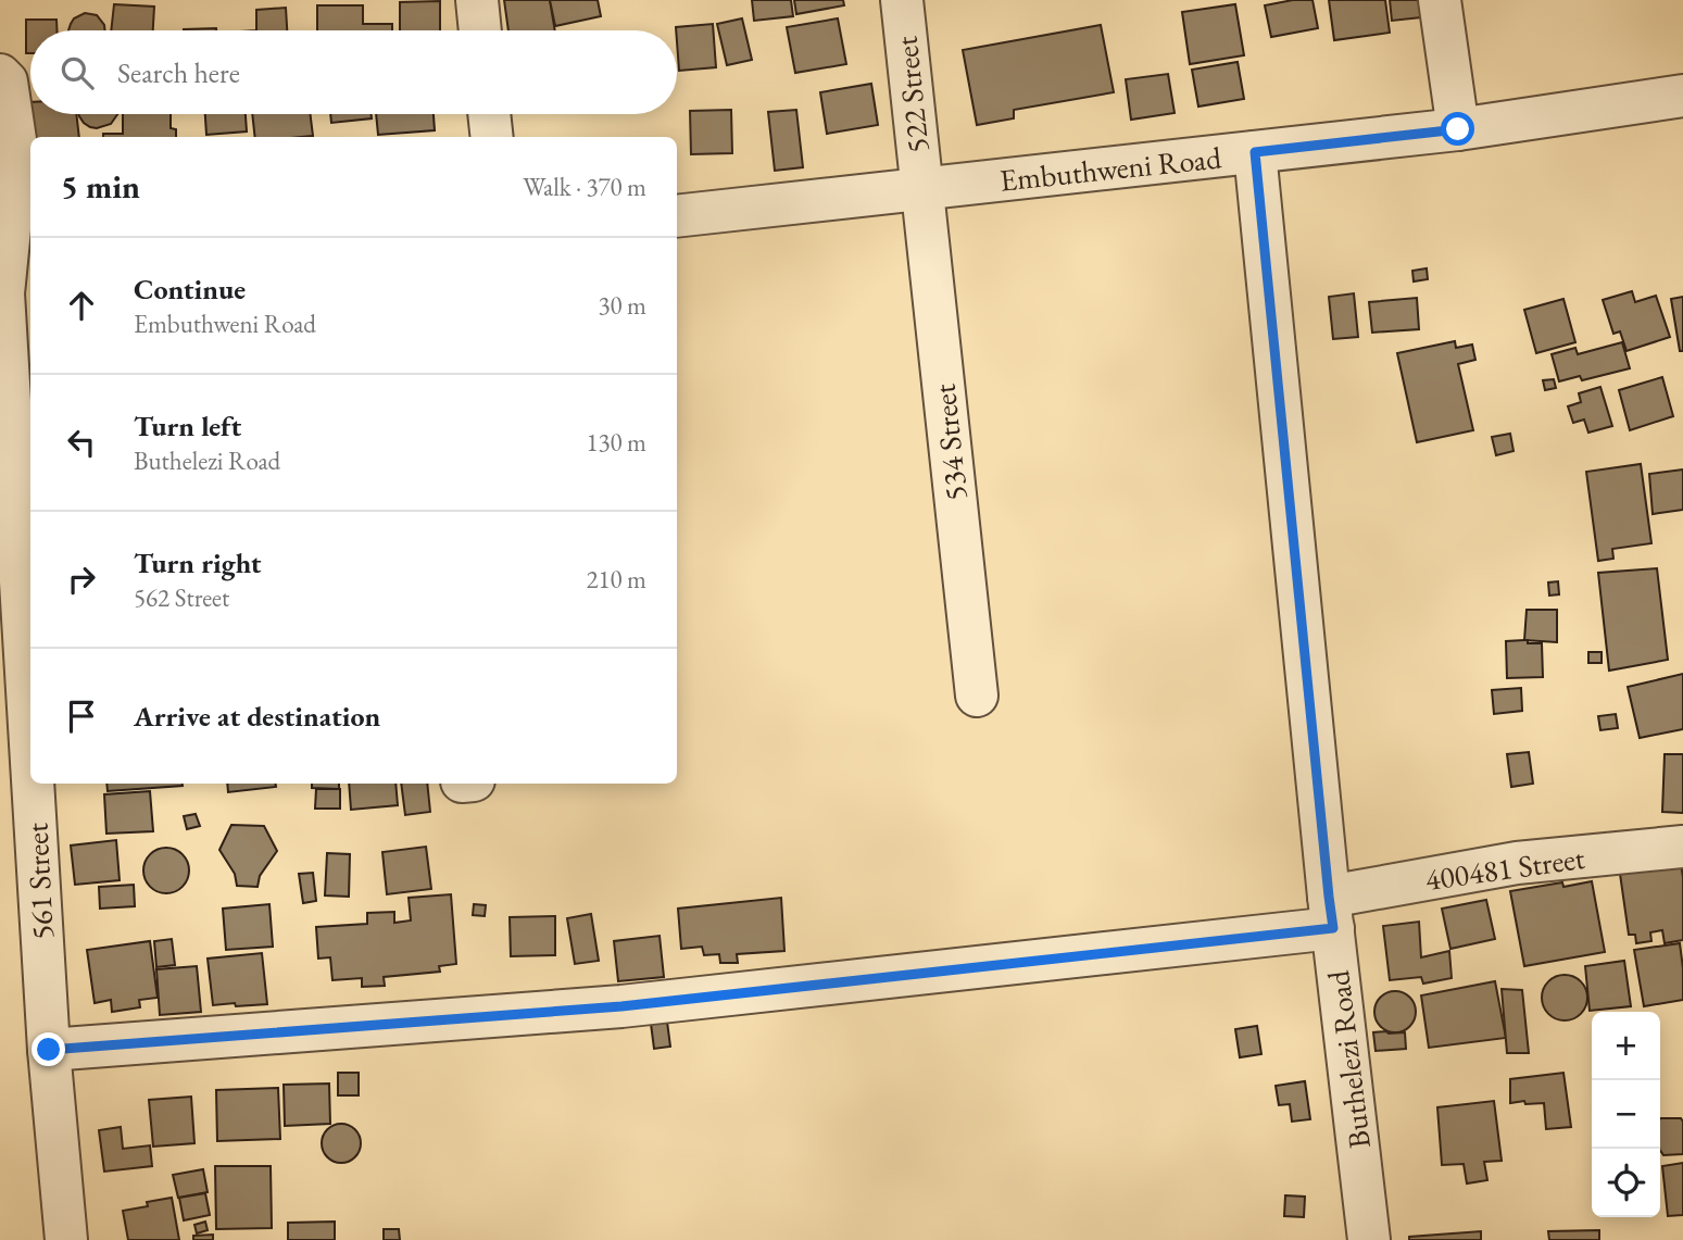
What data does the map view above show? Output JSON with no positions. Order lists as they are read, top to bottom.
{
  "streets": {
    "street": [
      "522 Street",
      "Embuthweni Road",
      "534 Street",
      "400481 Street",
      "561 Street",
      "Buthelezi Road"
    ]
  },
  "crossings": [
    ["522 Street", "Embuthweni Road"],
    ["522 Street", "534 Street"],
    ["Embuthweni Road", "534 Street"],
    ["Embuthweni Road", "Buthelezi Road"],
    ["400481 Street", "561 Street"],
    ["400481 Street", "Buthelezi Road"]
  ],
  "page": {
    "search": "Search here",
    "heading": ["5 min", "Walk · 370 m"],
    "list": [
      ["Continue", "Embuthweni Road", "30 m"],
      ["Turn left", "Buthelezi Road", "130 m"],
      ["Turn right", "562 Street", "210 m"],
      "Arrive at destination"
    ],
    "map_buttons": ["+", "−"]
  }
}
